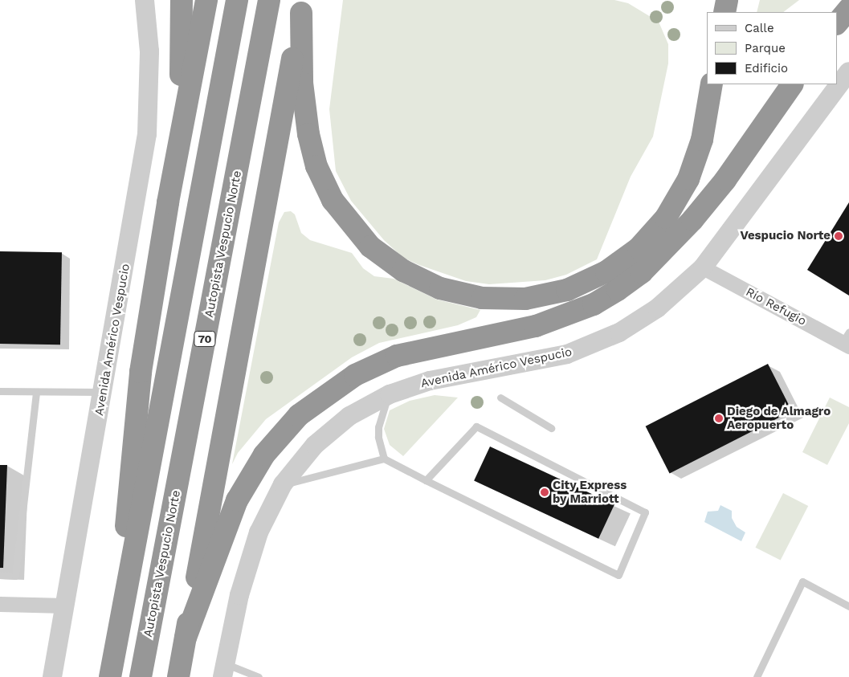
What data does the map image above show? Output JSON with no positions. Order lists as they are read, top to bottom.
{
  "streets": {
    "highway": ["Autopista Vespucio Norte", "70"],
    "street": ["Río Refugio", "Avenida Américo Vespucio"]
  },
  "crossings": [
    ["Río Refugio", "Avenida Américo Vespucio"]
  ],
  "places": ["Vespucio Norte", "Diego de Almagro Aeropuerto", "City Express by Marriott"],
  "legend": ["Calle", "Parque", "Edificio"]
}
